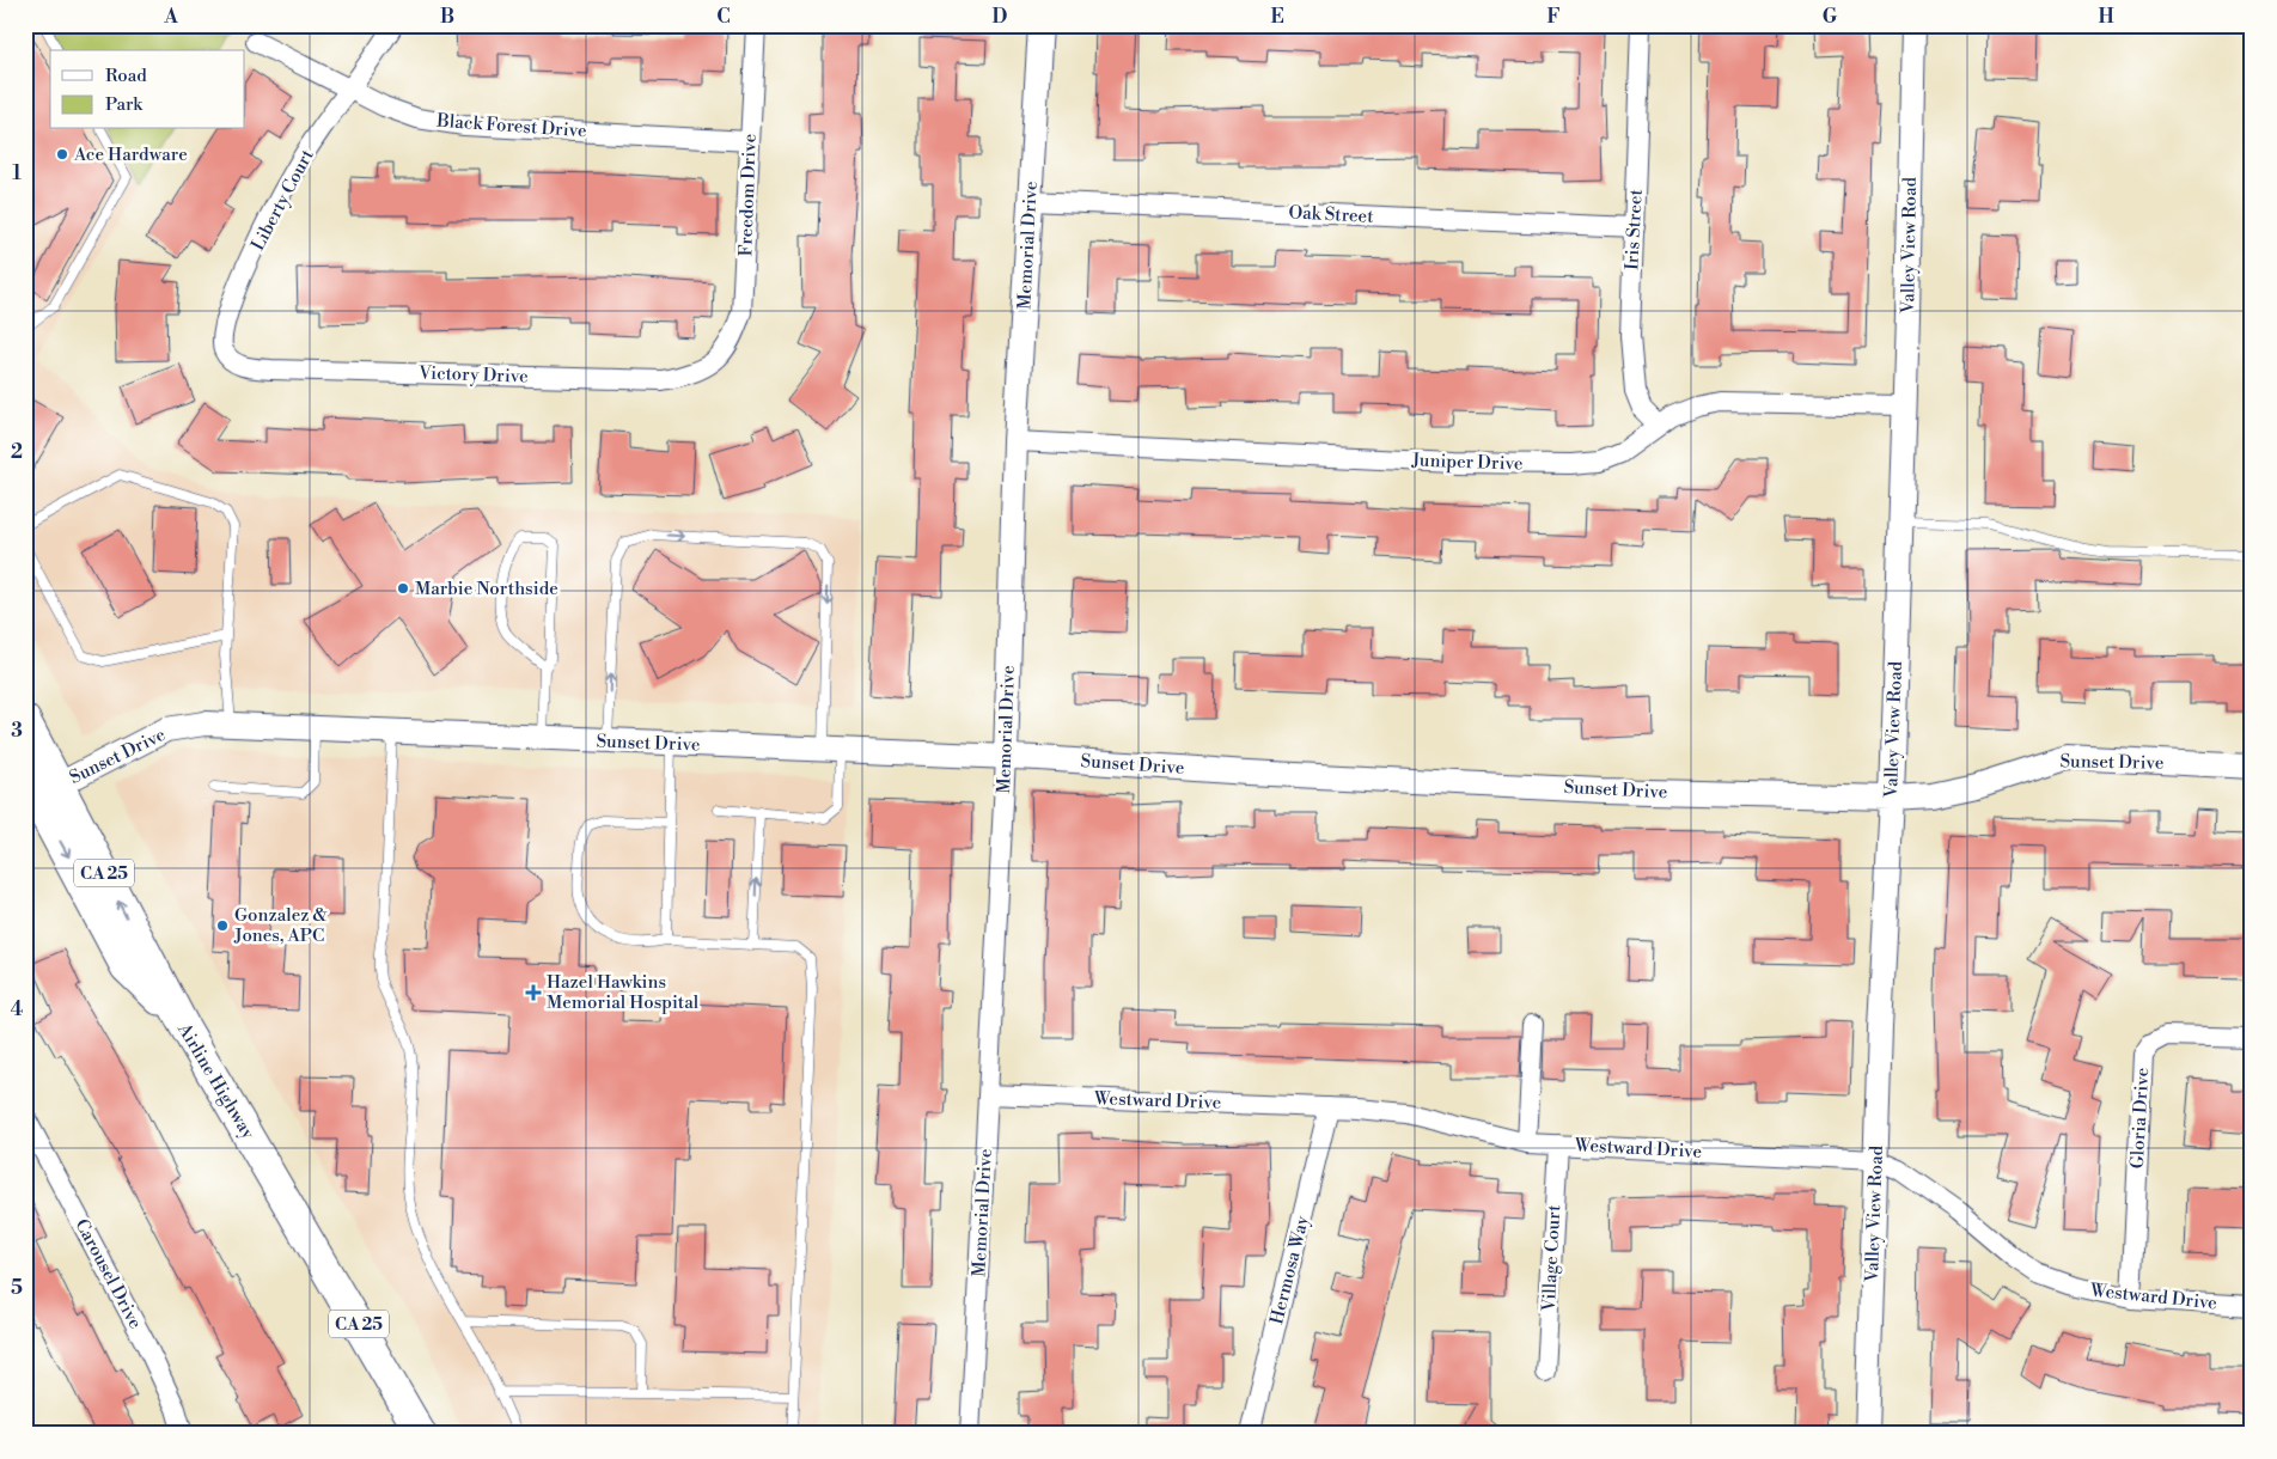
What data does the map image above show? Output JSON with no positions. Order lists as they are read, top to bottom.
{
  "streets": {
    "main road": ["CA 25", "Airline Highway"],
    "street": [
      "Black Forest Drive",
      "Freedom Drive",
      "Liberty Court",
      "Oak Street",
      "Iris Street",
      "Memorial Drive",
      "Valley View Road",
      "Victory Drive",
      "Juniper Drive",
      "Sunset Drive",
      "Westward Drive",
      "Gloria Drive",
      "Village Court",
      "Hermosa Way",
      "Carousel Drive"
    ]
  },
  "crossings": [
    ["Black Forest Drive", "Freedom Drive"],
    ["Black Forest Drive", "Liberty Court"],
    ["Freedom Drive", "Victory Drive"],
    ["Liberty Court", "Victory Drive"],
    ["Oak Street", "Iris Street"],
    ["Oak Street", "Memorial Drive"],
    ["Iris Street", "Juniper Drive"],
    ["Memorial Drive", "Juniper Drive"],
    ["Memorial Drive", "Sunset Drive"],
    ["Memorial Drive", "Westward Drive"],
    ["Valley View Road", "Juniper Drive"],
    ["Valley View Road", "Sunset Drive"],
    ["Valley View Road", "Westward Drive"],
    ["Sunset Drive", "Airline Highway"],
    ["Westward Drive", "Gloria Drive"],
    ["Westward Drive", "Village Court"],
    ["Westward Drive", "Hermosa Way"]
  ],
  "places": {
    "other": ["Ace Hardware", "Marbie Northside", "Gonzalez & Jones, APC"],
    "health": ["Hazel Hawkins Memorial Hospital"]
  },
  "legend": ["Road", "Park"],
  "grid": {
    "columns": [
      "A",
      "B",
      "C",
      "D",
      "E",
      "F",
      "G",
      "H"
    ],
    "rows": [
      "1",
      "2",
      "3",
      "4",
      "5"
    ]
  }
}
